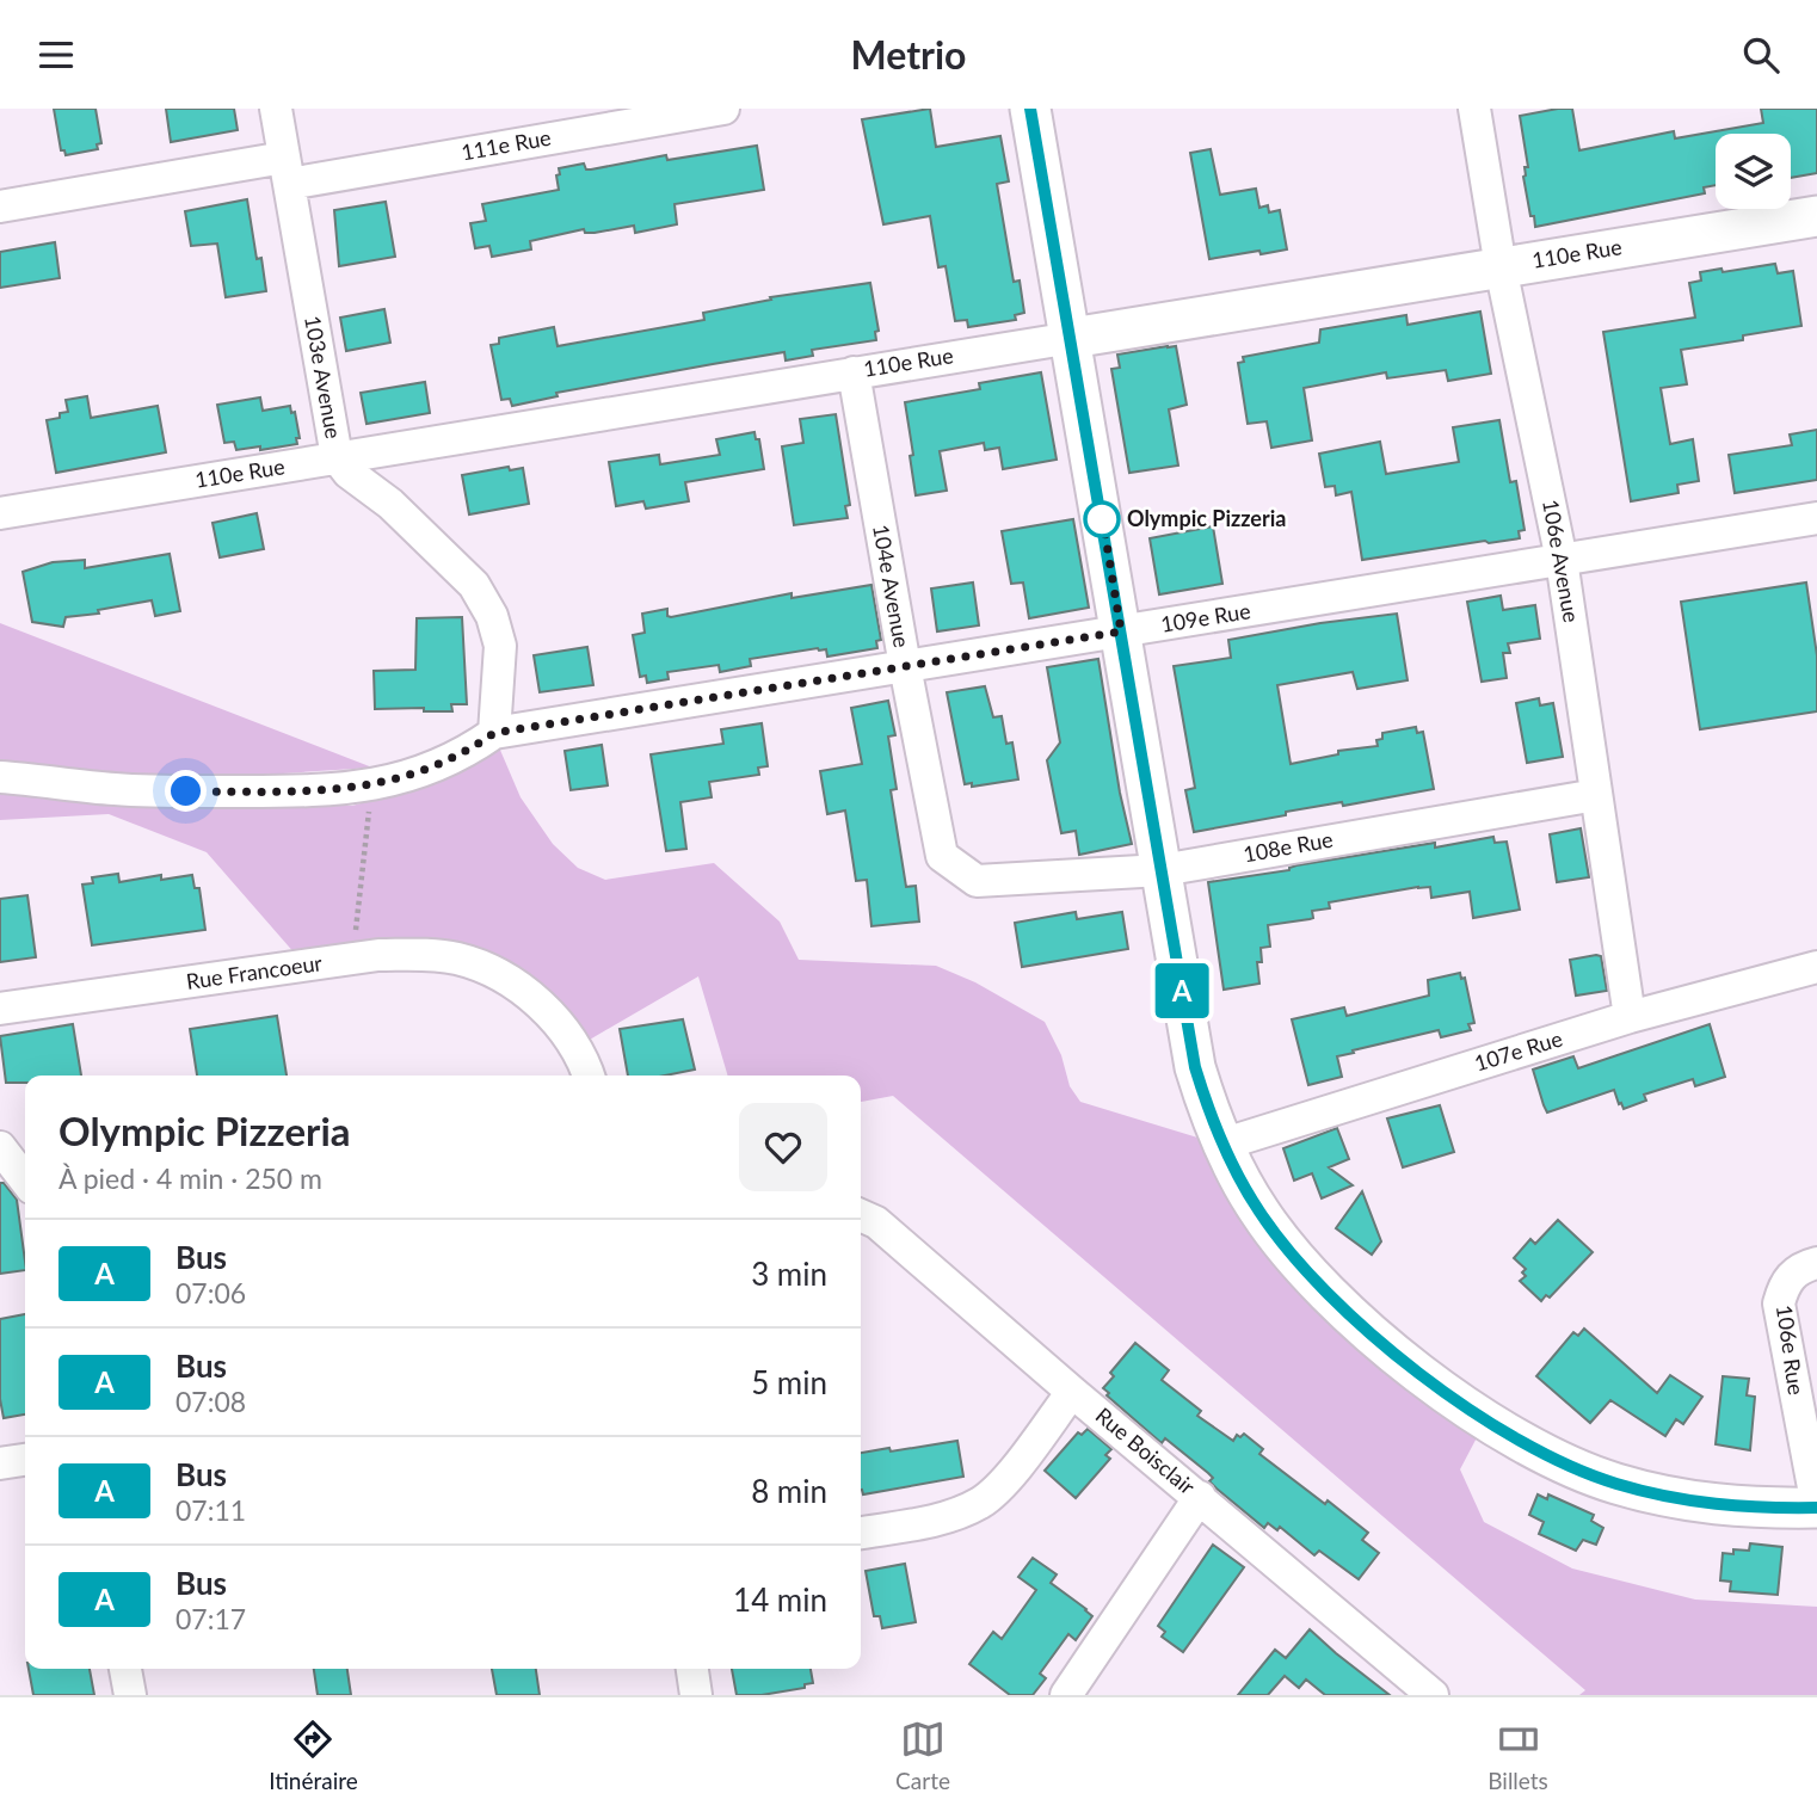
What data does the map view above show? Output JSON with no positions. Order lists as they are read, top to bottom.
{
  "streets": {
    "street": [
      "111e Rue",
      "110e Rue",
      "103e Avenue",
      "106e Avenue",
      "104e Avenue",
      "109e Rue",
      "108e Rue",
      "Rue Francoeur",
      "107e Rue",
      "106e Rue",
      "Rue Boisclair"
    ]
  },
  "crossings": [
    ["111e Rue", "103e Avenue"],
    ["110e Rue", "103e Avenue"],
    ["110e Rue", "106e Avenue"],
    ["110e Rue", "104e Avenue"],
    ["103e Avenue", "109e Rue"],
    ["106e Avenue", "109e Rue"],
    ["106e Avenue", "108e Rue"],
    ["106e Avenue", "107e Rue"],
    ["104e Avenue", "109e Rue"],
    ["104e Avenue", "108e Rue"]
  ],
  "places": ["Olympic Pizzeria"],
  "lines": ["bus line A"],
  "page": {
    "header": "Metrio",
    "on_map": "A",
    "heading": ["Olympic Pizzeria", "À pied · 4 min · 250 m"],
    "list": [
      {
        "mark": "A",
        "name": "Bus",
        "note": "07:06",
        "value": "3 min"
      },
      {
        "mark": "A",
        "name": "Bus",
        "note": "07:08",
        "value": "5 min"
      },
      {
        "mark": "A",
        "name": "Bus",
        "note": "07:11",
        "value": "8 min"
      },
      {
        "mark": "A",
        "name": "Bus",
        "note": "07:17",
        "value": "14 min"
      }
    ],
    "tabs": ["Itinéraire", "Carte", "Billets"]
  }
}
